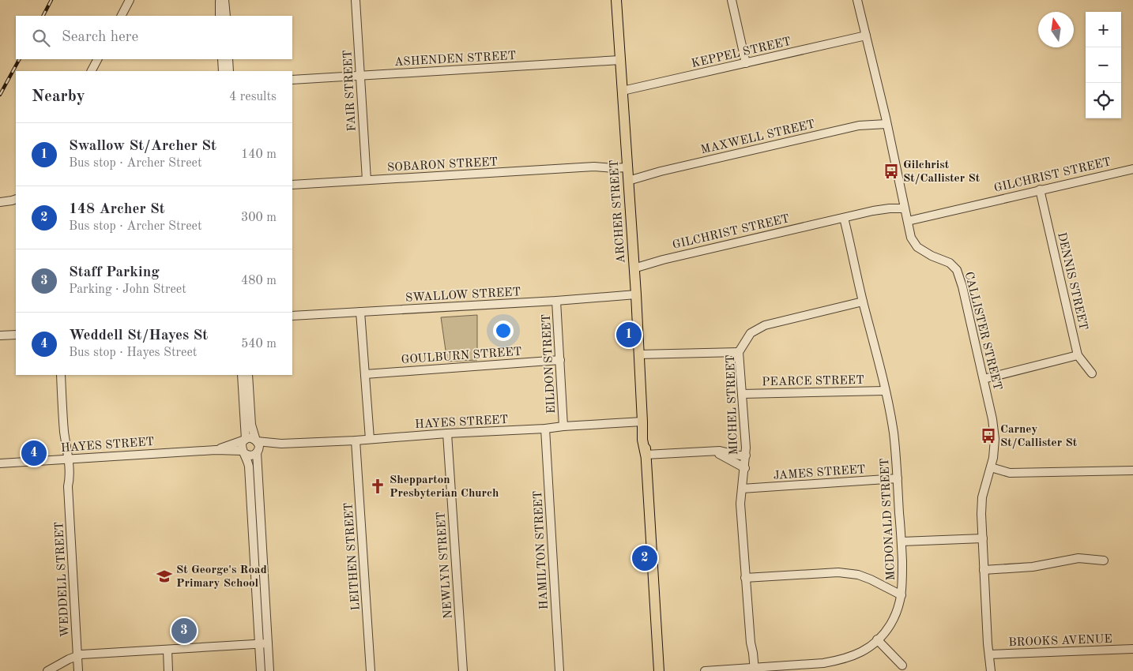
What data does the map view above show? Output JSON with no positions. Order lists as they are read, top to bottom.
{
  "streets": {
    "main road": ["ARCHER STREET"],
    "street": [
      "KEPPEL STREET",
      "ASHENDEN STREET",
      "FAIR STREET",
      "MAXWELL STREET",
      "SOBARON STREET",
      "GILCHRIST STREET",
      "DENNIS STREET",
      "SWALLOW STREET",
      "CALLISTER STREET",
      "GOULBURN STREET",
      "EILDON STREET",
      "PEARCE STREET",
      "MICHEL STREET",
      "HAYES STREET",
      "JAMES STREET",
      "MCDONALD STREET",
      "HAMILTON STREET",
      "LEITHEN STREET",
      "NEWLYN STREET",
      "WEDDELL STREET",
      "BROOKS AVENUE"
    ]
  },
  "crossings": [
    ["KEPPEL STREET", "ARCHER STREET"],
    ["KEPPEL STREET", "CALLISTER STREET"],
    ["ASHENDEN STREET", "FAIR STREET"],
    ["ASHENDEN STREET", "ARCHER STREET"],
    ["FAIR STREET", "SOBARON STREET"],
    ["MAXWELL STREET", "SOBARON STREET"],
    ["MAXWELL STREET", "ARCHER STREET"],
    ["MAXWELL STREET", "CALLISTER STREET"],
    ["SOBARON STREET", "ARCHER STREET"],
    ["GILCHRIST STREET", "ARCHER STREET"],
    ["GILCHRIST STREET", "DENNIS STREET"],
    ["GILCHRIST STREET", "CALLISTER STREET"],
    ["GILCHRIST STREET", "MCDONALD STREET"],
    ["ARCHER STREET", "SWALLOW STREET"],
    ["ARCHER STREET", "HAYES STREET"],
    ["SWALLOW STREET", "EILDON STREET"],
    ["CALLISTER STREET", "BROOKS AVENUE"],
    ["GOULBURN STREET", "EILDON STREET"],
    ["EILDON STREET", "HAYES STREET"],
    ["PEARCE STREET", "MICHEL STREET"],
    ["PEARCE STREET", "MCDONALD STREET"],
    ["MICHEL STREET", "JAMES STREET"],
    ["MICHEL STREET", "MCDONALD STREET"],
    ["HAYES STREET", "HAMILTON STREET"],
    ["HAYES STREET", "LEITHEN STREET"],
    ["HAYES STREET", "NEWLYN STREET"],
    ["HAYES STREET", "WEDDELL STREET"],
    ["JAMES STREET", "MCDONALD STREET"]
  ],
  "places": {
    "bus stop": ["Gilchrist St/Callister St", "Carney St/Callister St"],
    "church": ["Shepparton Presbyterian Church"],
    "school or university": ["St George's Road Primary School"]
  },
  "north": "top",
  "page": {
    "map_buttons": ["+", "−"],
    "search": "Search here",
    "heading": ["Nearby", "4 results"],
    "list": [
      {
        "mark": "1",
        "name": "Swallow St/Archer St",
        "note": "Bus stop · Archer Street",
        "value": "140 m"
      },
      {
        "mark": "2",
        "name": "148 Archer St",
        "note": "Bus stop · Archer Street",
        "value": "300 m"
      },
      {
        "mark": "3",
        "name": "Staff Parking",
        "note": "Parking · John Street",
        "value": "480 m"
      },
      {
        "mark": "4",
        "name": "Weddell St/Hayes St",
        "note": "Bus stop · Hayes Street",
        "value": "540 m"
      }
    ],
    "pins": [
      "1",
      "4",
      "2",
      "3"
    ]
  }
}
